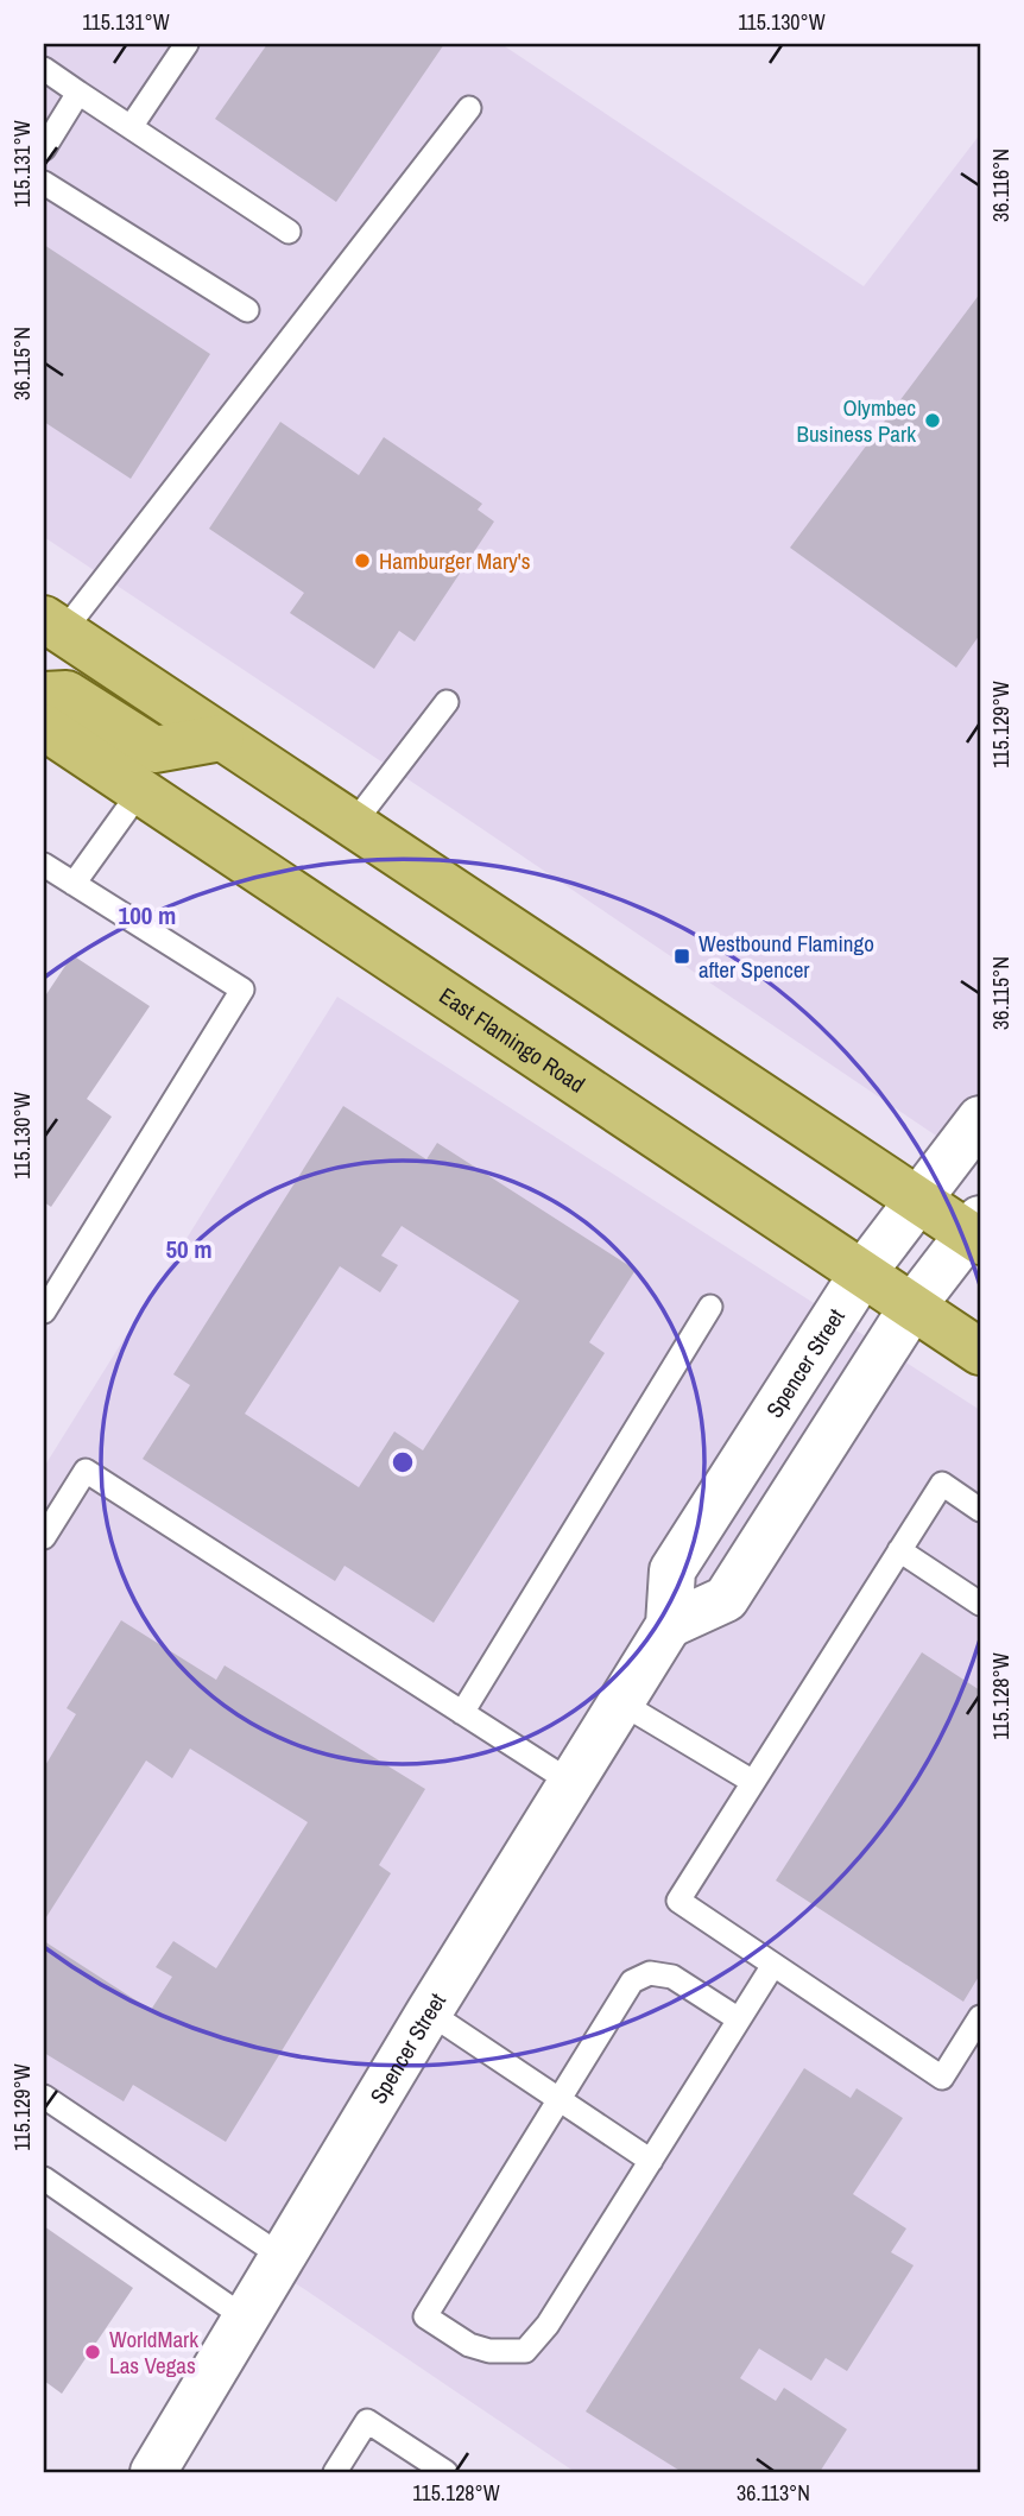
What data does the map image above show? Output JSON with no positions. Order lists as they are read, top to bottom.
{
  "streets": {
    "main road": ["East Flamingo Road"],
    "street": ["Spencer Street"]
  },
  "crossings": [
    ["East Flamingo Road", "Spencer Street"]
  ],
  "places": {
    "other": ["Olymbec Business Park", "Hamburger Mary's", "WorldMark Las Vegas"],
    "transit": ["Westbound Flamingo after Spencer"]
  },
  "coordinates": [
    "115.131°W",
    "115.130°W",
    "36.116°N",
    "36.115°N",
    "115.129°W",
    "115.128°W",
    "36.113°N"
  ],
  "rings": ["100 m", "50 m"]
}
